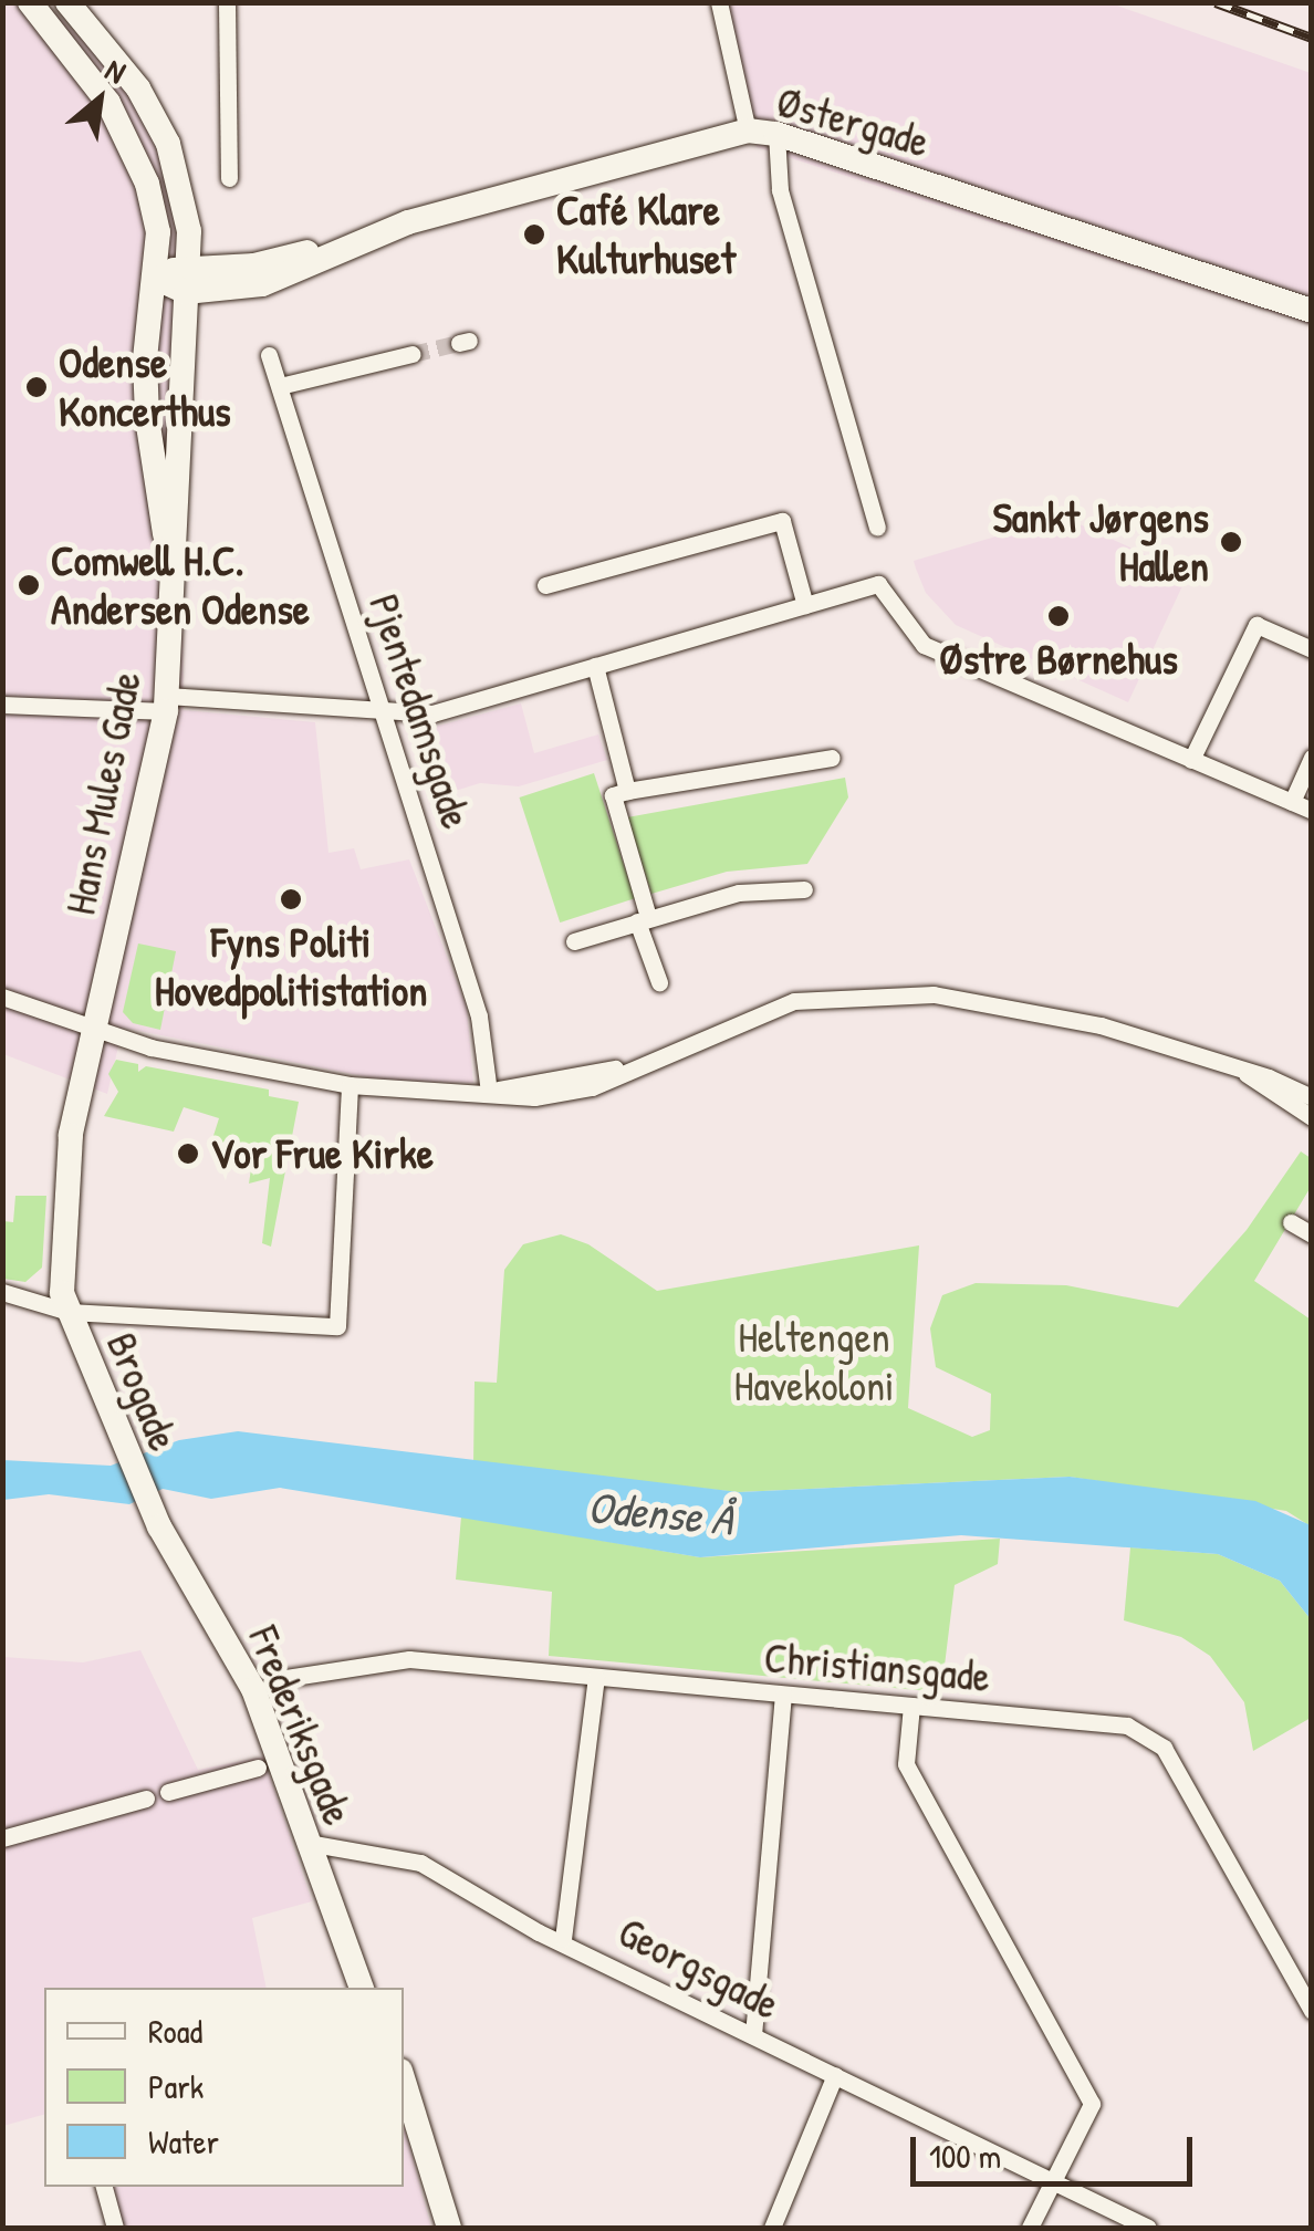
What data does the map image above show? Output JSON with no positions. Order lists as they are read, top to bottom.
{
  "streets": {
    "street": [
      "Østergade",
      "Pjentedamsgade",
      "Hans Mules Gade",
      "Brogade",
      "Christiansgade",
      "Frederiksgade",
      "Georgsgade"
    ]
  },
  "crossings": [
    ["Østergade", "Hans Mules Gade"],
    ["Hans Mules Gade", "Brogade"],
    ["Brogade", "Frederiksgade"],
    ["Frederiksgade", "Georgsgade"]
  ],
  "water": ["Odense Å"],
  "parks": ["Heltengen Havekoloni"],
  "places": [
    "Café Klare Kulturhuset",
    "Odense Koncerthus",
    "Sankt Jørgens Hallen",
    "Comwell H.C. Andersen Odense",
    "Østre Børnehus",
    "Fyns Politi Hovedpolitistation",
    "Vor Frue Kirke"
  ],
  "legend": ["Road", "Park", "Water"],
  "scale_bar": "100 m",
  "north": "top right"
}
